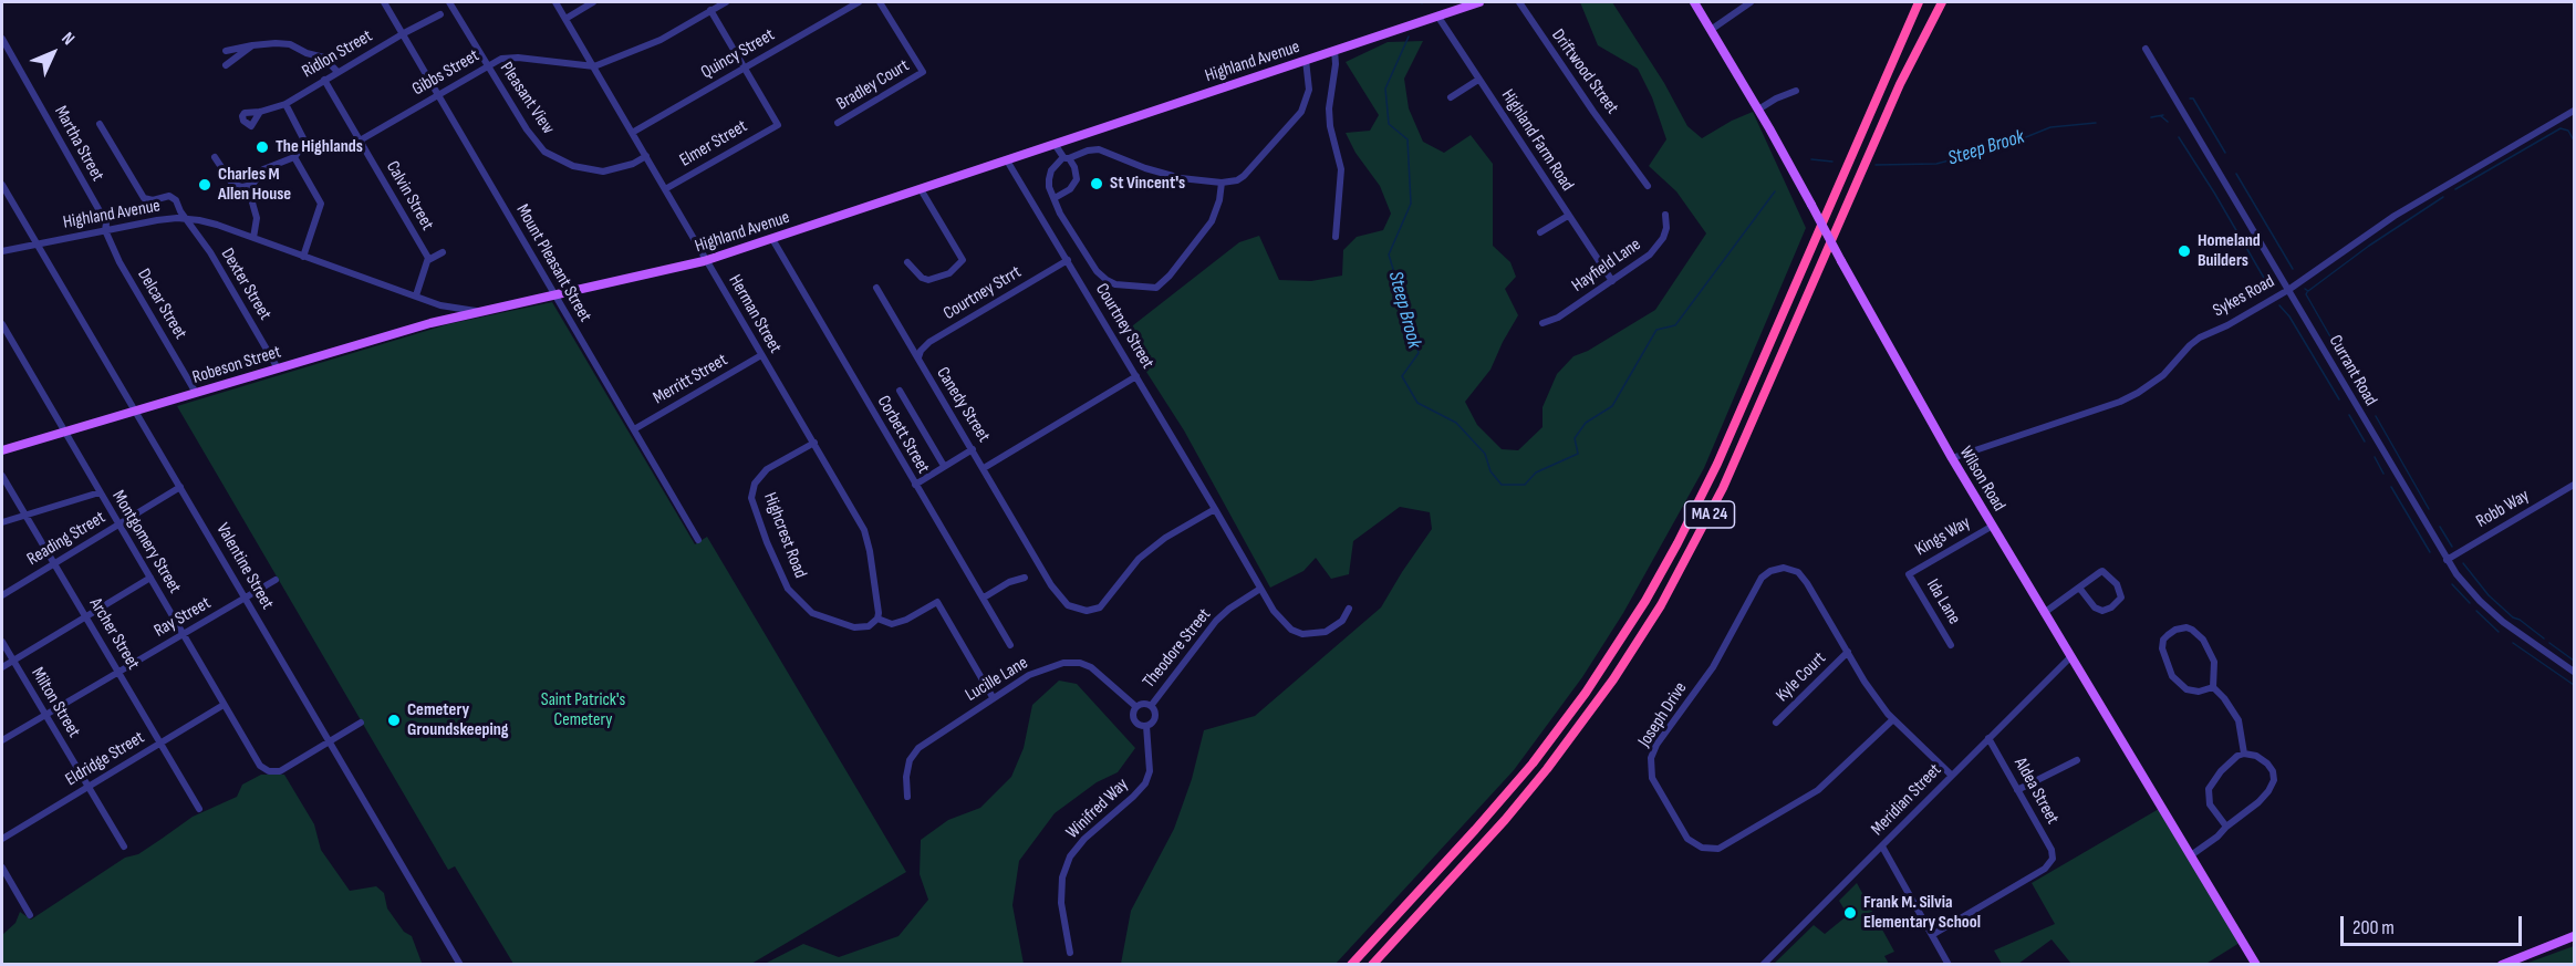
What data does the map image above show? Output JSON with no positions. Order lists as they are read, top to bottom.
{
  "streets": {
    "highway": ["MA 24"],
    "main road": ["Highland Avenue", "Robeson Street", "Wilson Road"],
    "street": [
      "Ridlon Street",
      "Quincy Street",
      "Driftwood Street",
      "Gibbs Street",
      "Bradley Court",
      "Pleasant View",
      "Highland Farm Road",
      "Martha Street",
      "Elmer Street",
      "Calvin Street",
      "Mount Pleasant Street",
      "Hayfield Lane",
      "Dexter Street",
      "Courtney Strrt",
      "Sykes Road",
      "Delcar Street",
      "Herman Street",
      "Courtney Street",
      "Currant Road",
      "Merritt Street",
      "Canedy Street",
      "Corbett Street",
      "Robb Way",
      "Highcrest Road",
      "Kings Way",
      "Reading Street",
      "Montgomery Street",
      "Valentine Street",
      "Ida Lane",
      "Ray Street",
      "Archer Street",
      "Theodore Street",
      "Kyle Court",
      "Lucille Lane",
      "Milton Street",
      "Joseph Drive",
      "Eldridge Street",
      "Aldea Street",
      "Meridian Street",
      "Winifred Way"
    ]
  },
  "crossings": [
    ["Ridlon Street", "Calvin Street"],
    ["Ridlon Street", "Mount Pleasant Street"],
    ["Quincy Street", "Elmer Street"],
    ["Quincy Street", "Herman Street"],
    ["Highland Avenue", "Highland Farm Road"],
    ["Highland Avenue", "Martha Street"],
    ["Highland Avenue", "Mount Pleasant Street"],
    ["Highland Avenue", "Dexter Street"],
    ["Highland Avenue", "Delcar Street"],
    ["Highland Avenue", "Herman Street"],
    ["Highland Avenue", "Courtney Street"],
    ["Highland Avenue", "Robeson Street"],
    ["Highland Avenue", "Corbett Street"],
    ["Highland Avenue", "Valentine Street"],
    ["Gibbs Street", "Pleasant View"],
    ["Gibbs Street", "Calvin Street"],
    ["Gibbs Street", "Mount Pleasant Street"],
    ["Gibbs Street", "Herman Street"],
    ["Pleasant View", "Herman Street"],
    ["Highland Farm Road", "Hayfield Lane"],
    ["Martha Street", "Delcar Street"],
    ["Elmer Street", "Herman Street"],
    ["Mount Pleasant Street", "Merritt Street"],
    ["Dexter Street", "Robeson Street"],
    ["Courtney Strrt", "Courtney Street"],
    ["Courtney Strrt", "Canedy Street"],
    ["Sykes Road", "Currant Road"],
    ["Sykes Road", "Wilson Road"],
    ["Delcar Street", "Robeson Street"],
    ["Herman Street", "Merritt Street"],
    ["Herman Street", "Highcrest Road"],
    ["Courtney Street", "Theodore Street"],
    ["Robeson Street", "Montgomery Street"],
    ["Robeson Street", "Valentine Street"],
    ["Currant Road", "Robb Way"],
    ["Wilson Road", "Kings Way"],
    ["Wilson Road", "Meridian Street"],
    ["Highcrest Road", "Lucille Lane"],
    ["Kings Way", "Ida Lane"],
    ["Reading Street", "Montgomery Street"],
    ["Reading Street", "Valentine Street"],
    ["Reading Street", "Archer Street"],
    ["Montgomery Street", "Valentine Street"],
    ["Montgomery Street", "Ray Street"],
    ["Montgomery Street", "Eldridge Street"],
    ["Valentine Street", "Ray Street"],
    ["Ray Street", "Archer Street"],
    ["Ray Street", "Milton Street"],
    ["Archer Street", "Eldridge Street"],
    ["Theodore Street", "Lucille Lane"],
    ["Theodore Street", "Winifred Way"],
    ["Kyle Court", "Joseph Drive"],
    ["Lucille Lane", "Winifred Way"],
    ["Milton Street", "Eldridge Street"],
    ["Joseph Drive", "Meridian Street"],
    ["Aldea Street", "Meridian Street"]
  ],
  "water": ["Steep Brook"],
  "parks": ["Saint Patrick's Cemetery"],
  "places": [
    "The Highlands",
    "St Vincent's",
    "Charles M Allen House",
    "Homeland Builders",
    "Cemetery Groundskeeping",
    "Frank M. Silvia Elementary School"
  ],
  "scale_bar": "200 m",
  "north": "top right"
}
